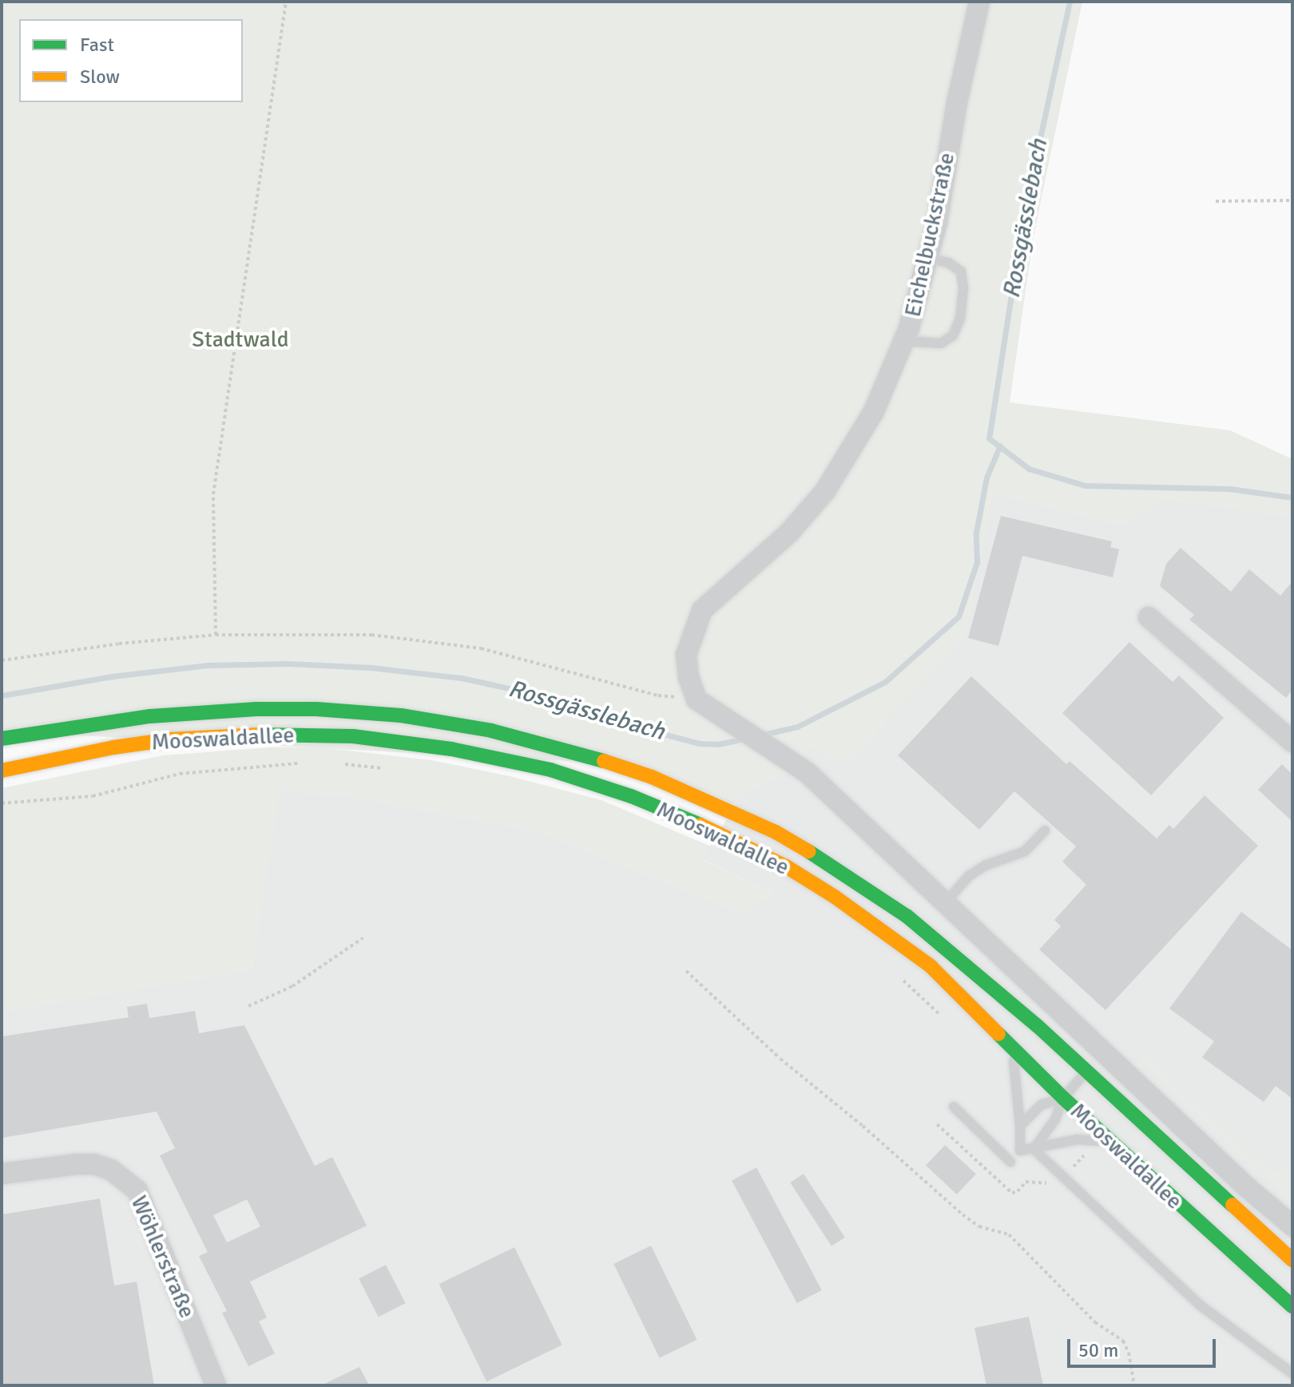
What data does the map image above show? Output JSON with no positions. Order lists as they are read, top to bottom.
{
  "streets": {
    "main road": ["Mooswaldallee"],
    "street": ["Eichelbuckstraße", "Wöhlerstraße"]
  },
  "water": ["Rossgässlebach"],
  "parks": ["Stadtwald"],
  "legend": ["Fast", "Slow"],
  "scale_bar": "50 m"
}
